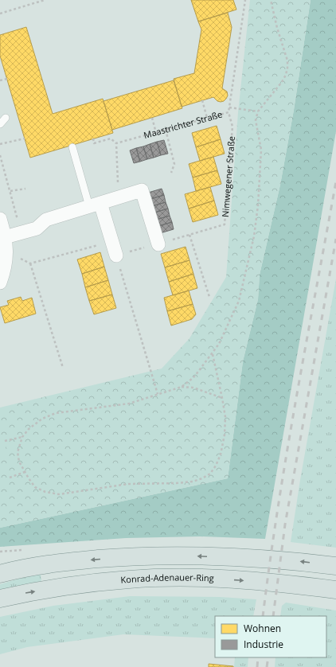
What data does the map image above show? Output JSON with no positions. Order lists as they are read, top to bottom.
{
  "streets": {
    "main road": ["Konrad-Adenauer-Ring"],
    "path": ["Maastrichter Straße", "Nimwegener Straße"]
  },
  "crossings": [
    ["Maastrichter Straße", "Nimwegener Straße"]
  ],
  "legend": ["Wohnen", "Industrie"]
}
